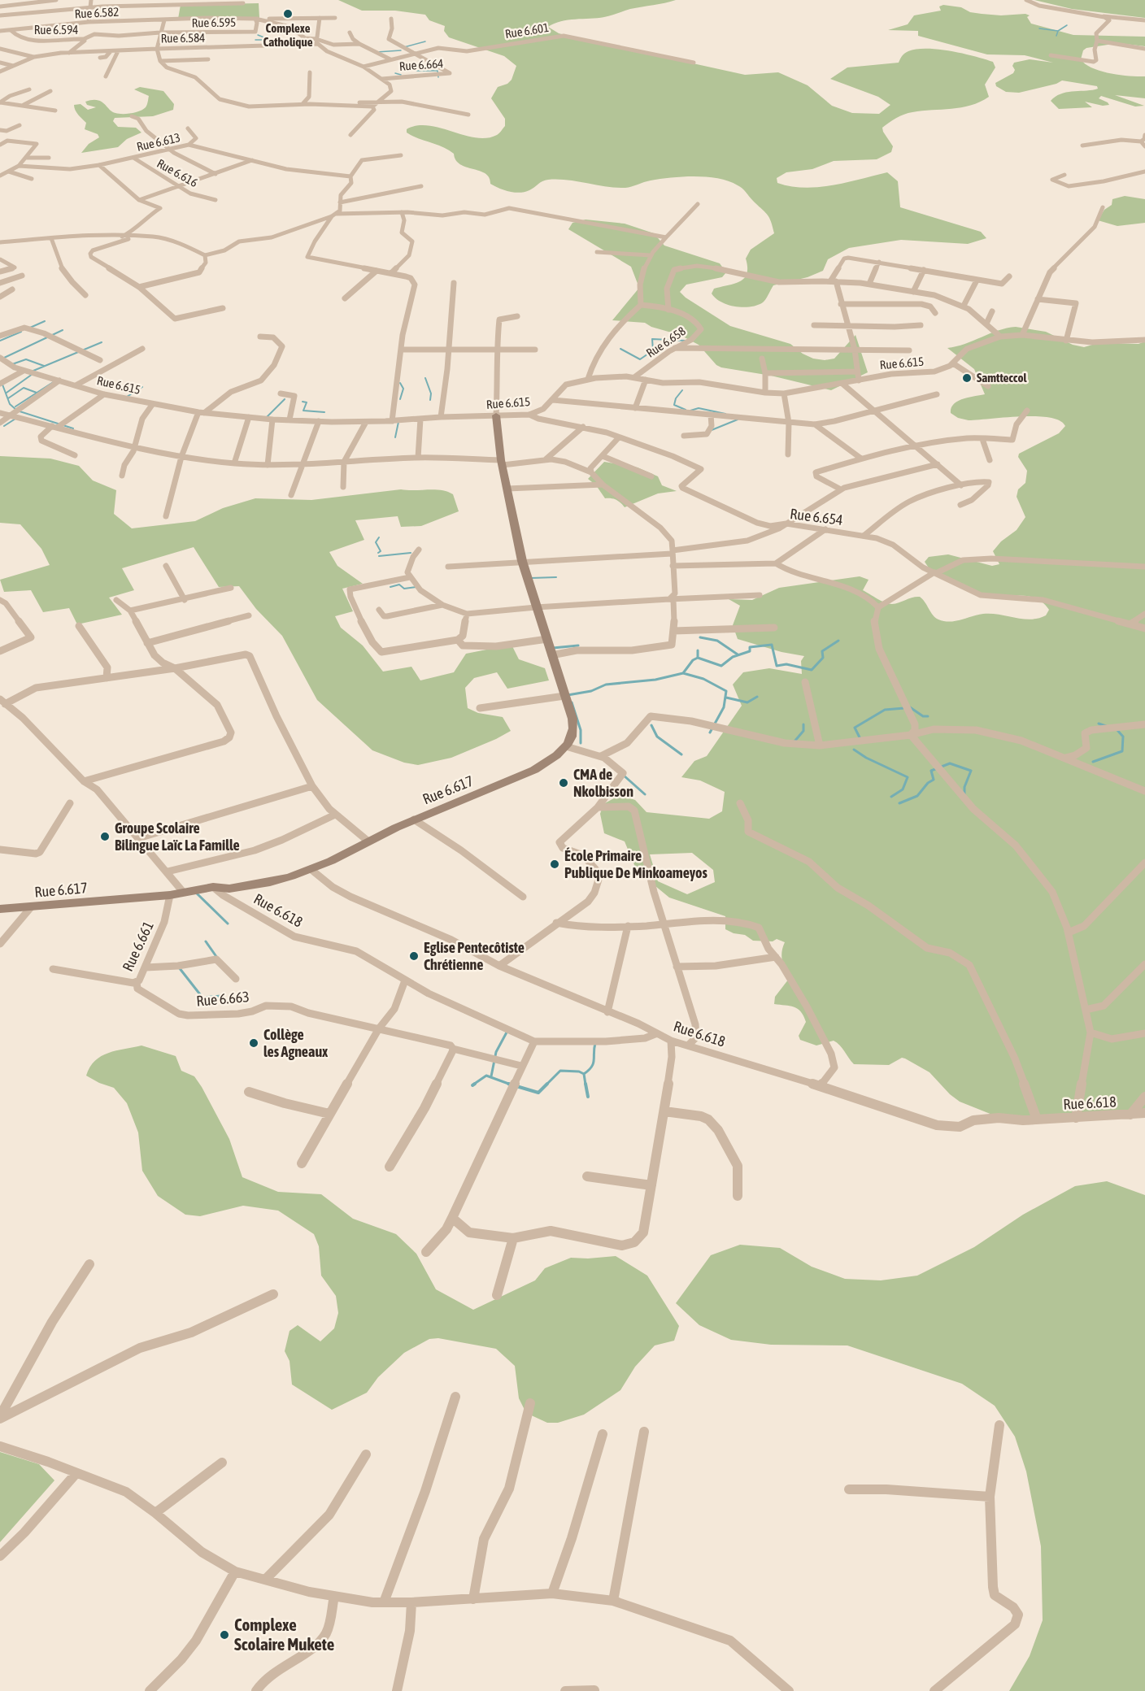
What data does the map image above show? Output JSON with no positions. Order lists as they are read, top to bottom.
{
  "streets": {
    "street": [
      "Rue 6.582",
      "Rue 6.595",
      "Rue 6.594",
      "Rue 6.601",
      "Rue 6.584",
      "Rue 6.664",
      "Rue 6.613",
      "Rue 6.616",
      "Rue 6.658",
      "Rue 6.615",
      "Rue 6.654",
      "Rue 6.617",
      "Rue 6.618",
      "Rue 6.661",
      "Rue 6.663"
    ]
  },
  "crossings": [
    ["Rue 6.582", "Rue 6.595"],
    ["Rue 6.582", "Rue 6.594"],
    ["Rue 6.582", "Rue 6.601"],
    ["Rue 6.582", "Rue 6.584"],
    ["Rue 6.595", "Rue 6.594"],
    ["Rue 6.594", "Rue 6.584"],
    ["Rue 6.601", "Rue 6.664"],
    ["Rue 6.613", "Rue 6.616"],
    ["Rue 6.658", "Rue 6.615"],
    ["Rue 6.615", "Rue 6.654"],
    ["Rue 6.617", "Rue 6.618"],
    ["Rue 6.617", "Rue 6.661"],
    ["Rue 6.661", "Rue 6.663"]
  ],
  "places": [
    "Complexe Catholique",
    "Samtteccol",
    "CMA de Nkolbisson",
    "Groupe Scolaire Bilingue Laïc La Famille",
    "École Primaire Publique De Minkoameyos",
    "Eglise Pentecôtiste Chrétienne",
    "Collège les Agneaux",
    "Complexe Scolaire Mukete"
  ]
}
